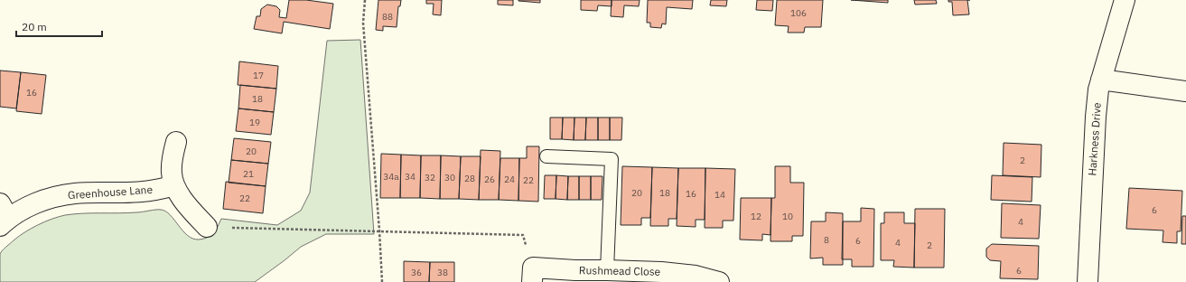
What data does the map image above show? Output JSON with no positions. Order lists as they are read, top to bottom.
{
  "streets": {
    "street": ["Harkness Drive", "Greenhouse Lane", "Rushmead Close"]
  },
  "house_numbers": [
    "106",
    "88",
    "17",
    "16",
    "18",
    "19",
    "20",
    "2",
    "21",
    "34a",
    "34",
    "32",
    "30",
    "28",
    "26",
    "24",
    "22",
    "20",
    "18",
    "16",
    "14",
    "22",
    "6",
    "12",
    "10",
    "4",
    "8",
    "6",
    "4",
    "2",
    "6",
    "36",
    "38"
  ],
  "scale_bar": "20 m"
}
